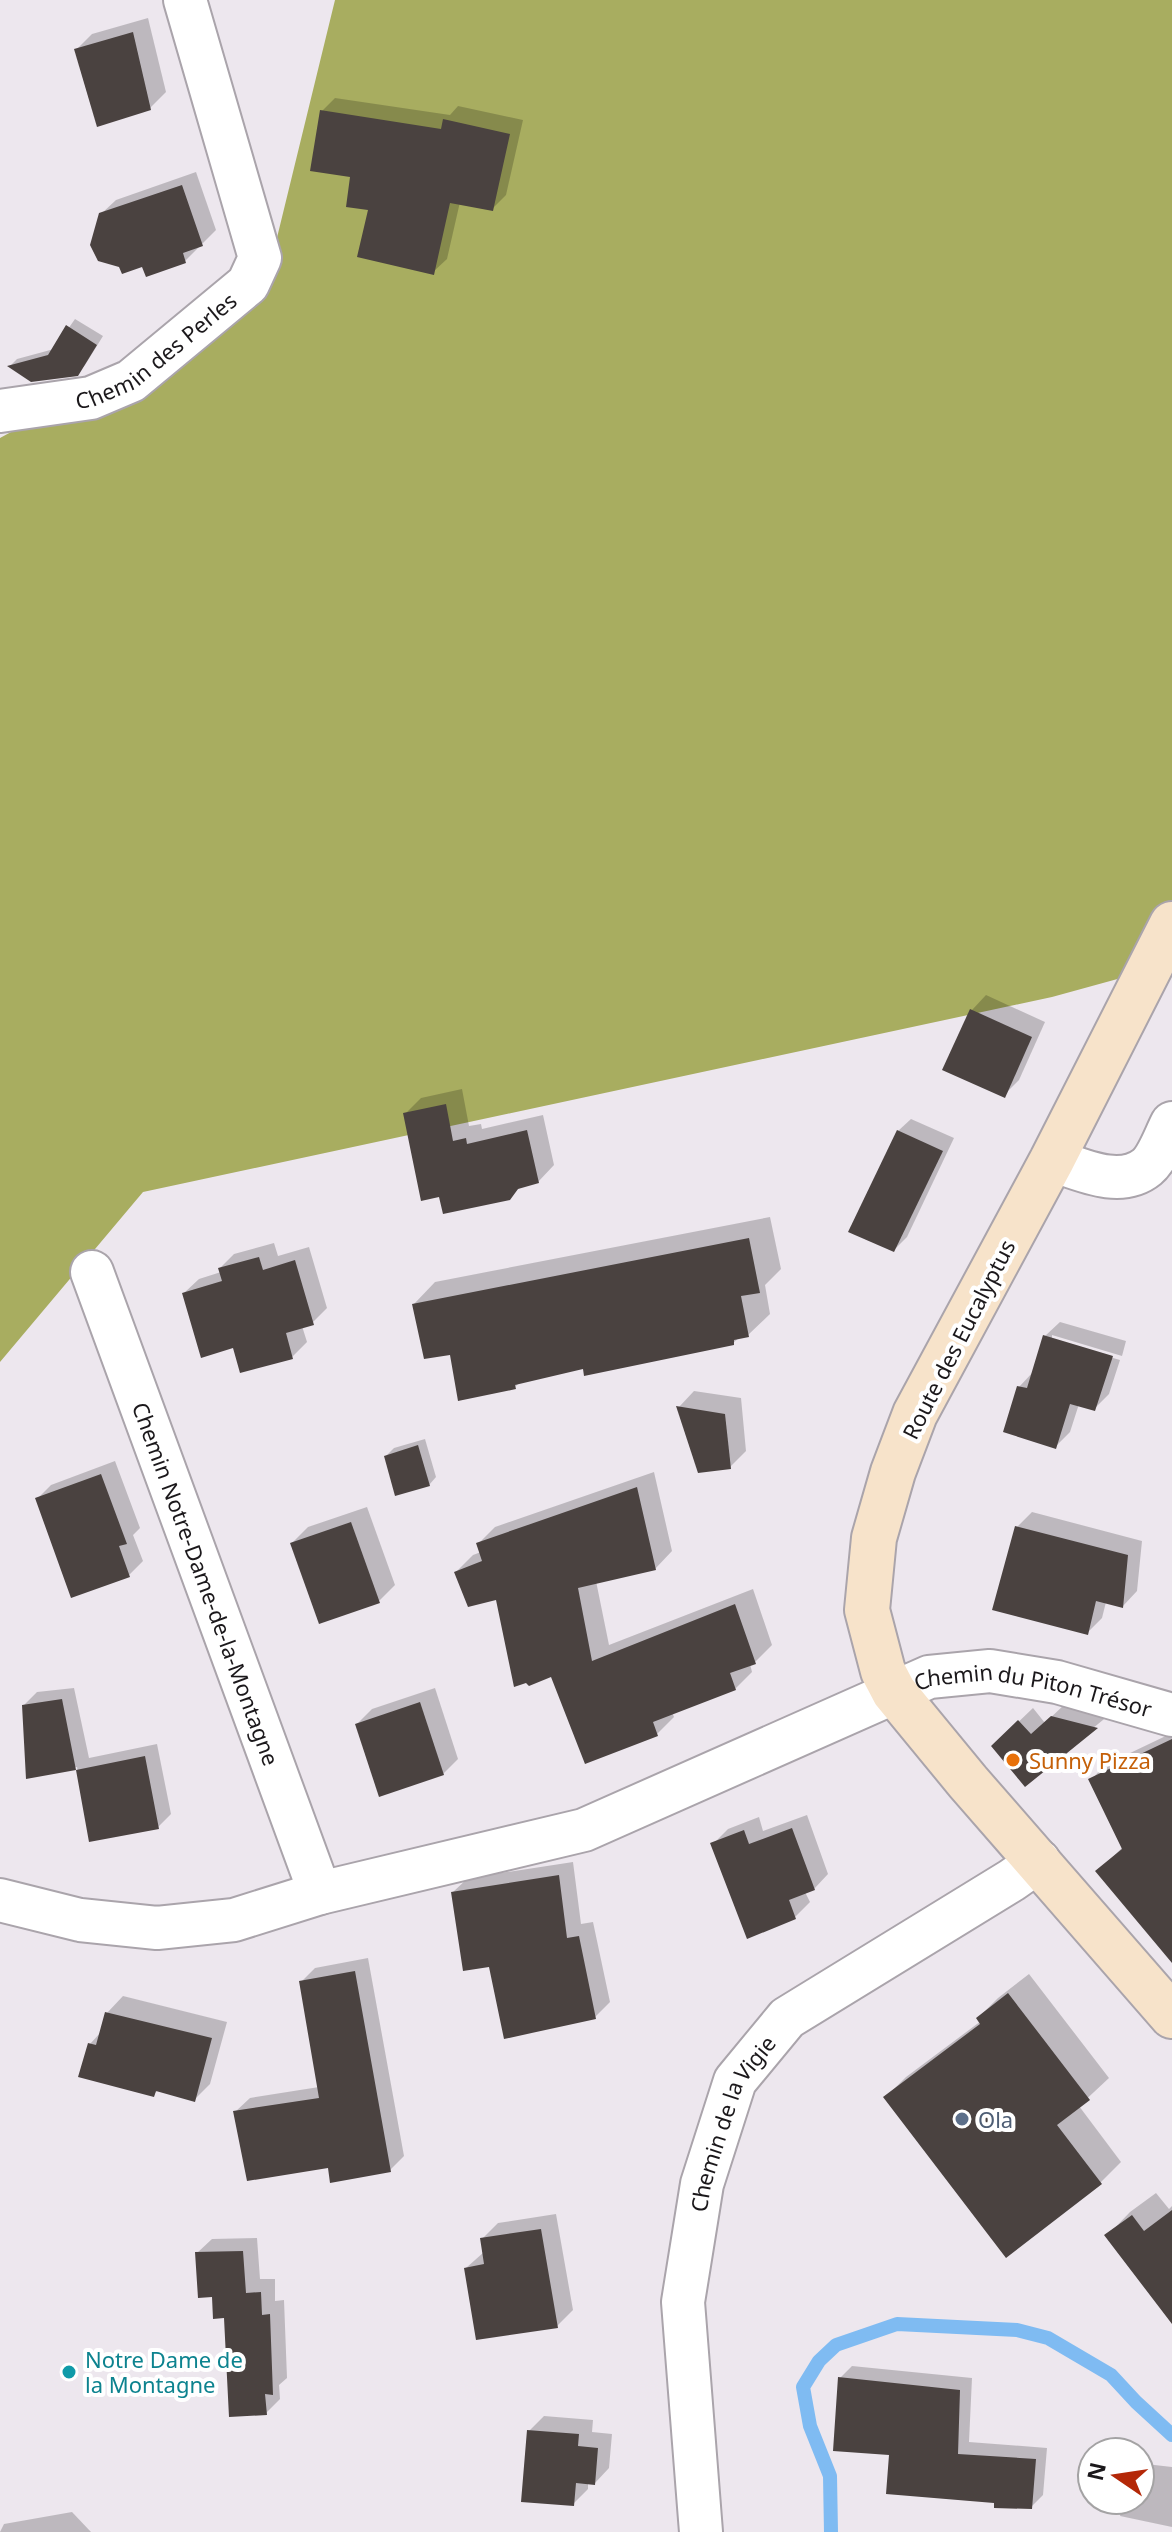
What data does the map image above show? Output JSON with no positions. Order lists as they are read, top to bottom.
{
  "streets": {
    "main road": ["Route des Eucalyptus"],
    "street": [
      "Chemin des Perles",
      "Chemin Notre-Dame-de-la-Montagne",
      "Chemin du Piton Trésor",
      "Chemin de la Vigie"
    ]
  },
  "crossings": [
    ["Route des Eucalyptus", "Chemin du Piton Trésor"],
    ["Route des Eucalyptus", "Chemin de la Vigie"]
  ],
  "places": ["Sunny Pizza", "Ola", "Notre Dame de la Montagne"],
  "north": "left"
}
